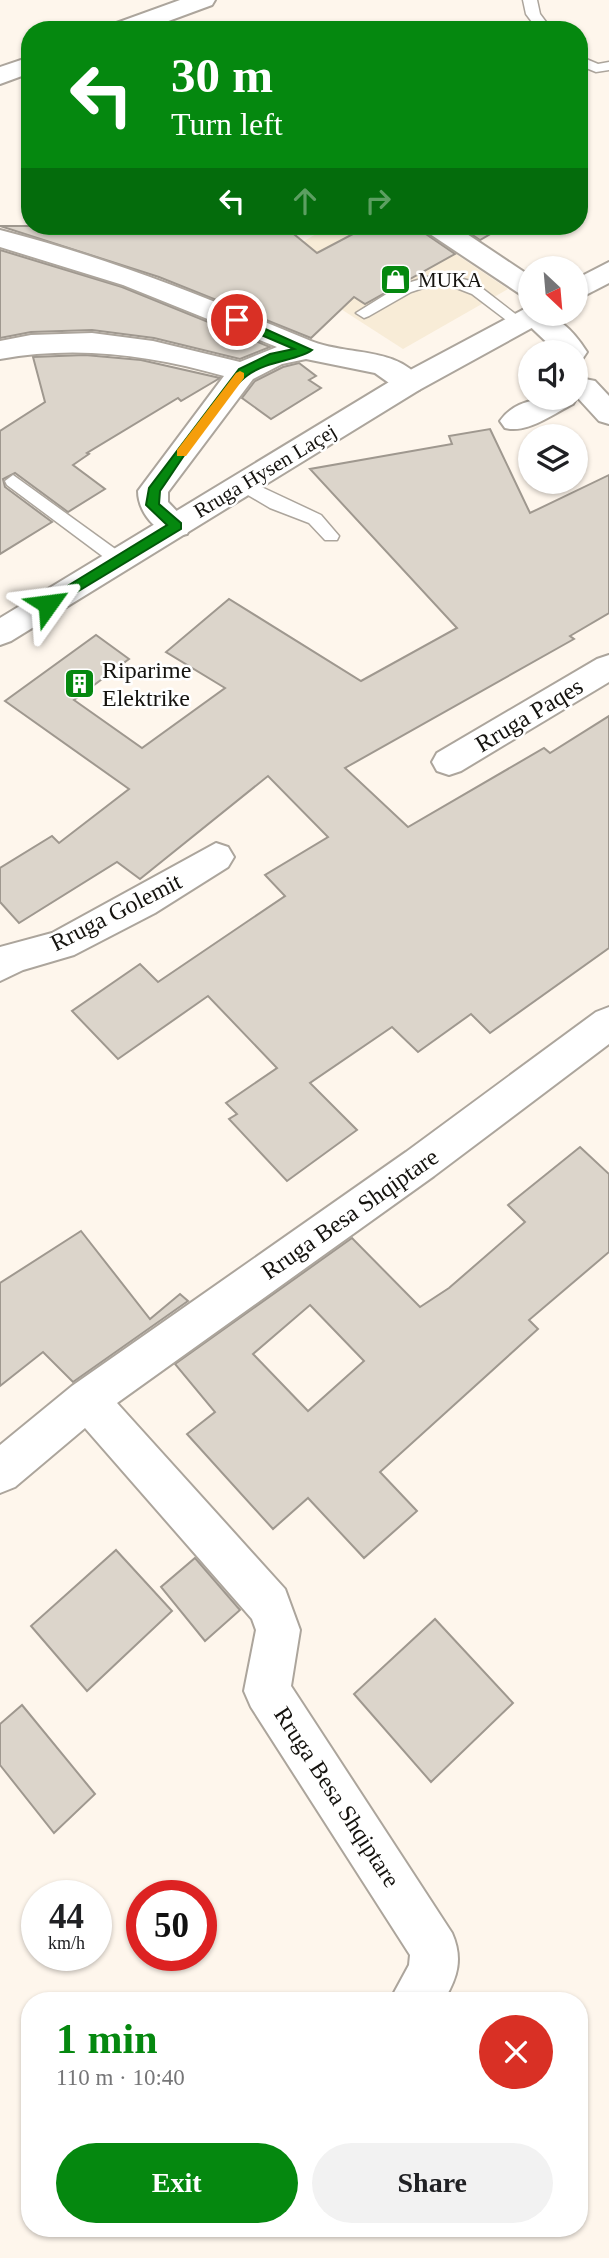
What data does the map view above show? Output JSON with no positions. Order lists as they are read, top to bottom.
{
  "streets": {
    "street": [
      "Rruga Hysen Laçej",
      "Rruga Paqes",
      "Rruga Golemit",
      "Rruga Besa Shqiptare"
    ]
  },
  "places": {
    "shop": ["MUKA"],
    "building": ["Riparime Elektrike"]
  },
  "north": "bottom right",
  "page": {
    "turn": ["30 m", "Turn left"],
    "speed": "44 km/h",
    "limit": "50",
    "heading": ["1 min", "110 m · 10:40"],
    "buttons": ["Exit", "Share"]
  }
}
